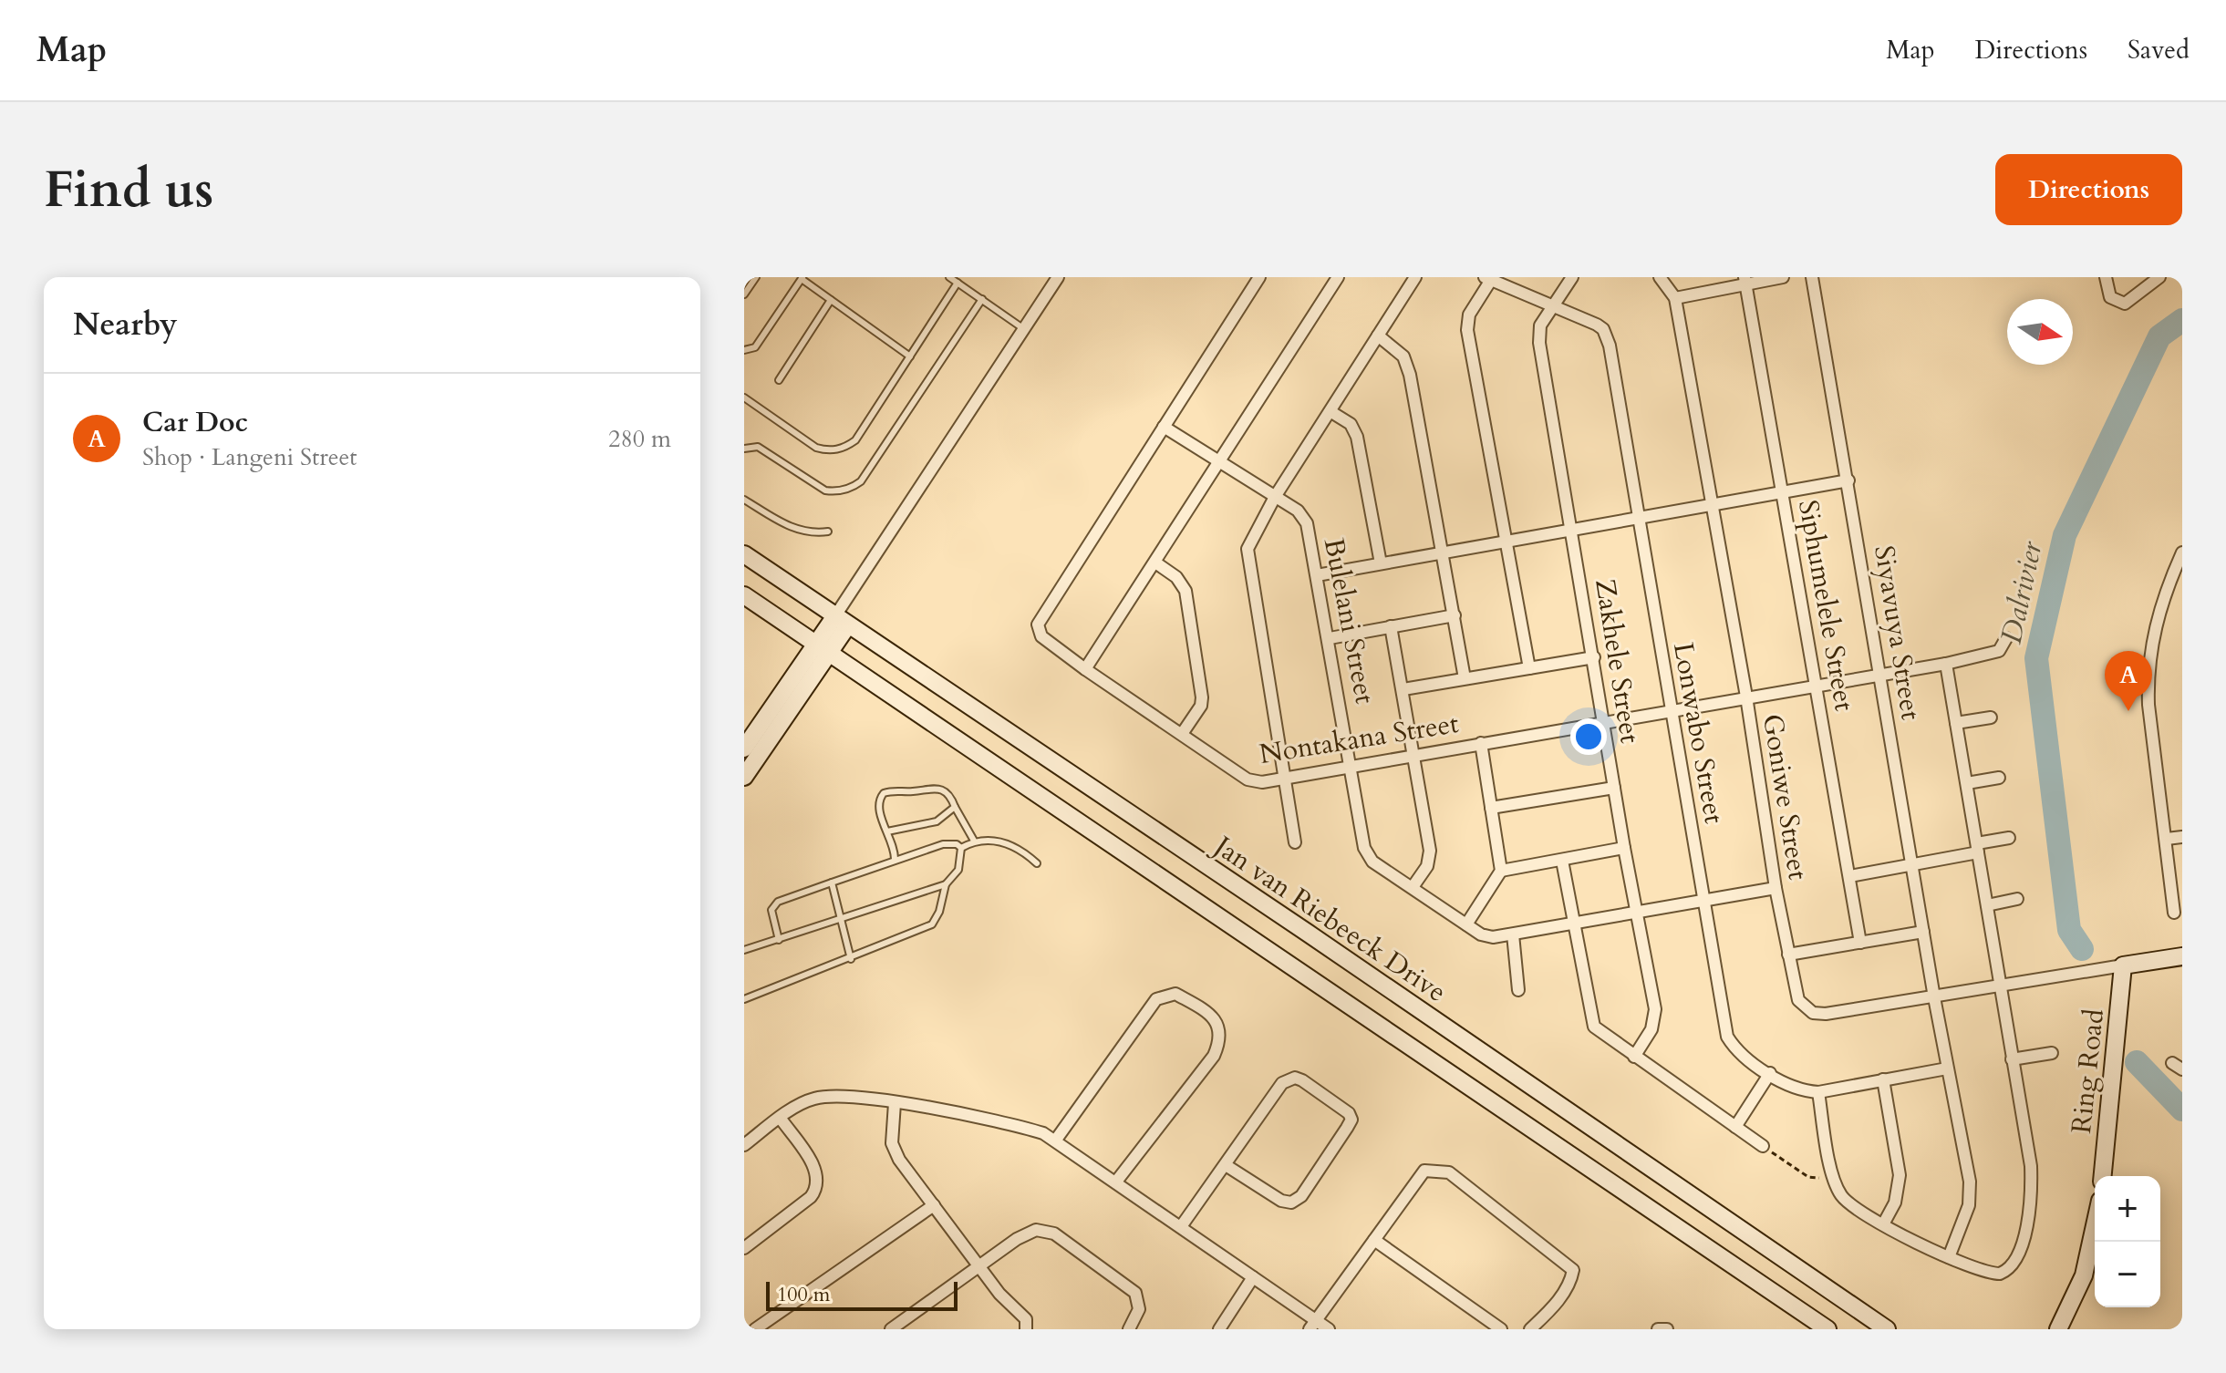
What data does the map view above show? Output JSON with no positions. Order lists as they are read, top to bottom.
{
  "streets": {
    "main road": ["Jan van Riebeeck Drive", "Ring Road"],
    "street": [
      "Siphumelele Street",
      "Bulelani Street",
      "Siyavuya Street",
      "Zakhele Street",
      "Lonwabo Street",
      "Nontakana Street",
      "Goniwe Street"
    ]
  },
  "crossings": [
    ["Siphumelele Street", "Nontakana Street"],
    ["Bulelani Street", "Zakhele Street"],
    ["Bulelani Street", "Lonwabo Street"],
    ["Bulelani Street", "Nontakana Street"],
    ["Bulelani Street", "Goniwe Street"],
    ["Siyavuya Street", "Lonwabo Street"],
    ["Siyavuya Street", "Nontakana Street"],
    ["Siyavuya Street", "Goniwe Street"],
    ["Zakhele Street", "Lonwabo Street"],
    ["Zakhele Street", "Nontakana Street"],
    ["Lonwabo Street", "Nontakana Street"],
    ["Nontakana Street", "Goniwe Street"],
    ["Goniwe Street", "Ring Road"]
  ],
  "water": ["Dalrivier"],
  "scale_bar": "100 m",
  "north": "right",
  "page": {
    "header": "Map",
    "nav": ["Map", "Directions", "Saved"],
    "buttons": "Directions",
    "title": "Find us",
    "heading": "Nearby",
    "list": [
      {
        "mark": "A",
        "name": "Car Doc",
        "note": "Shop · Langeni Street",
        "value": "280 m"
      }
    ],
    "pins": "A",
    "map_buttons": ["+", "−"],
    "scale": "100 m"
  }
}
